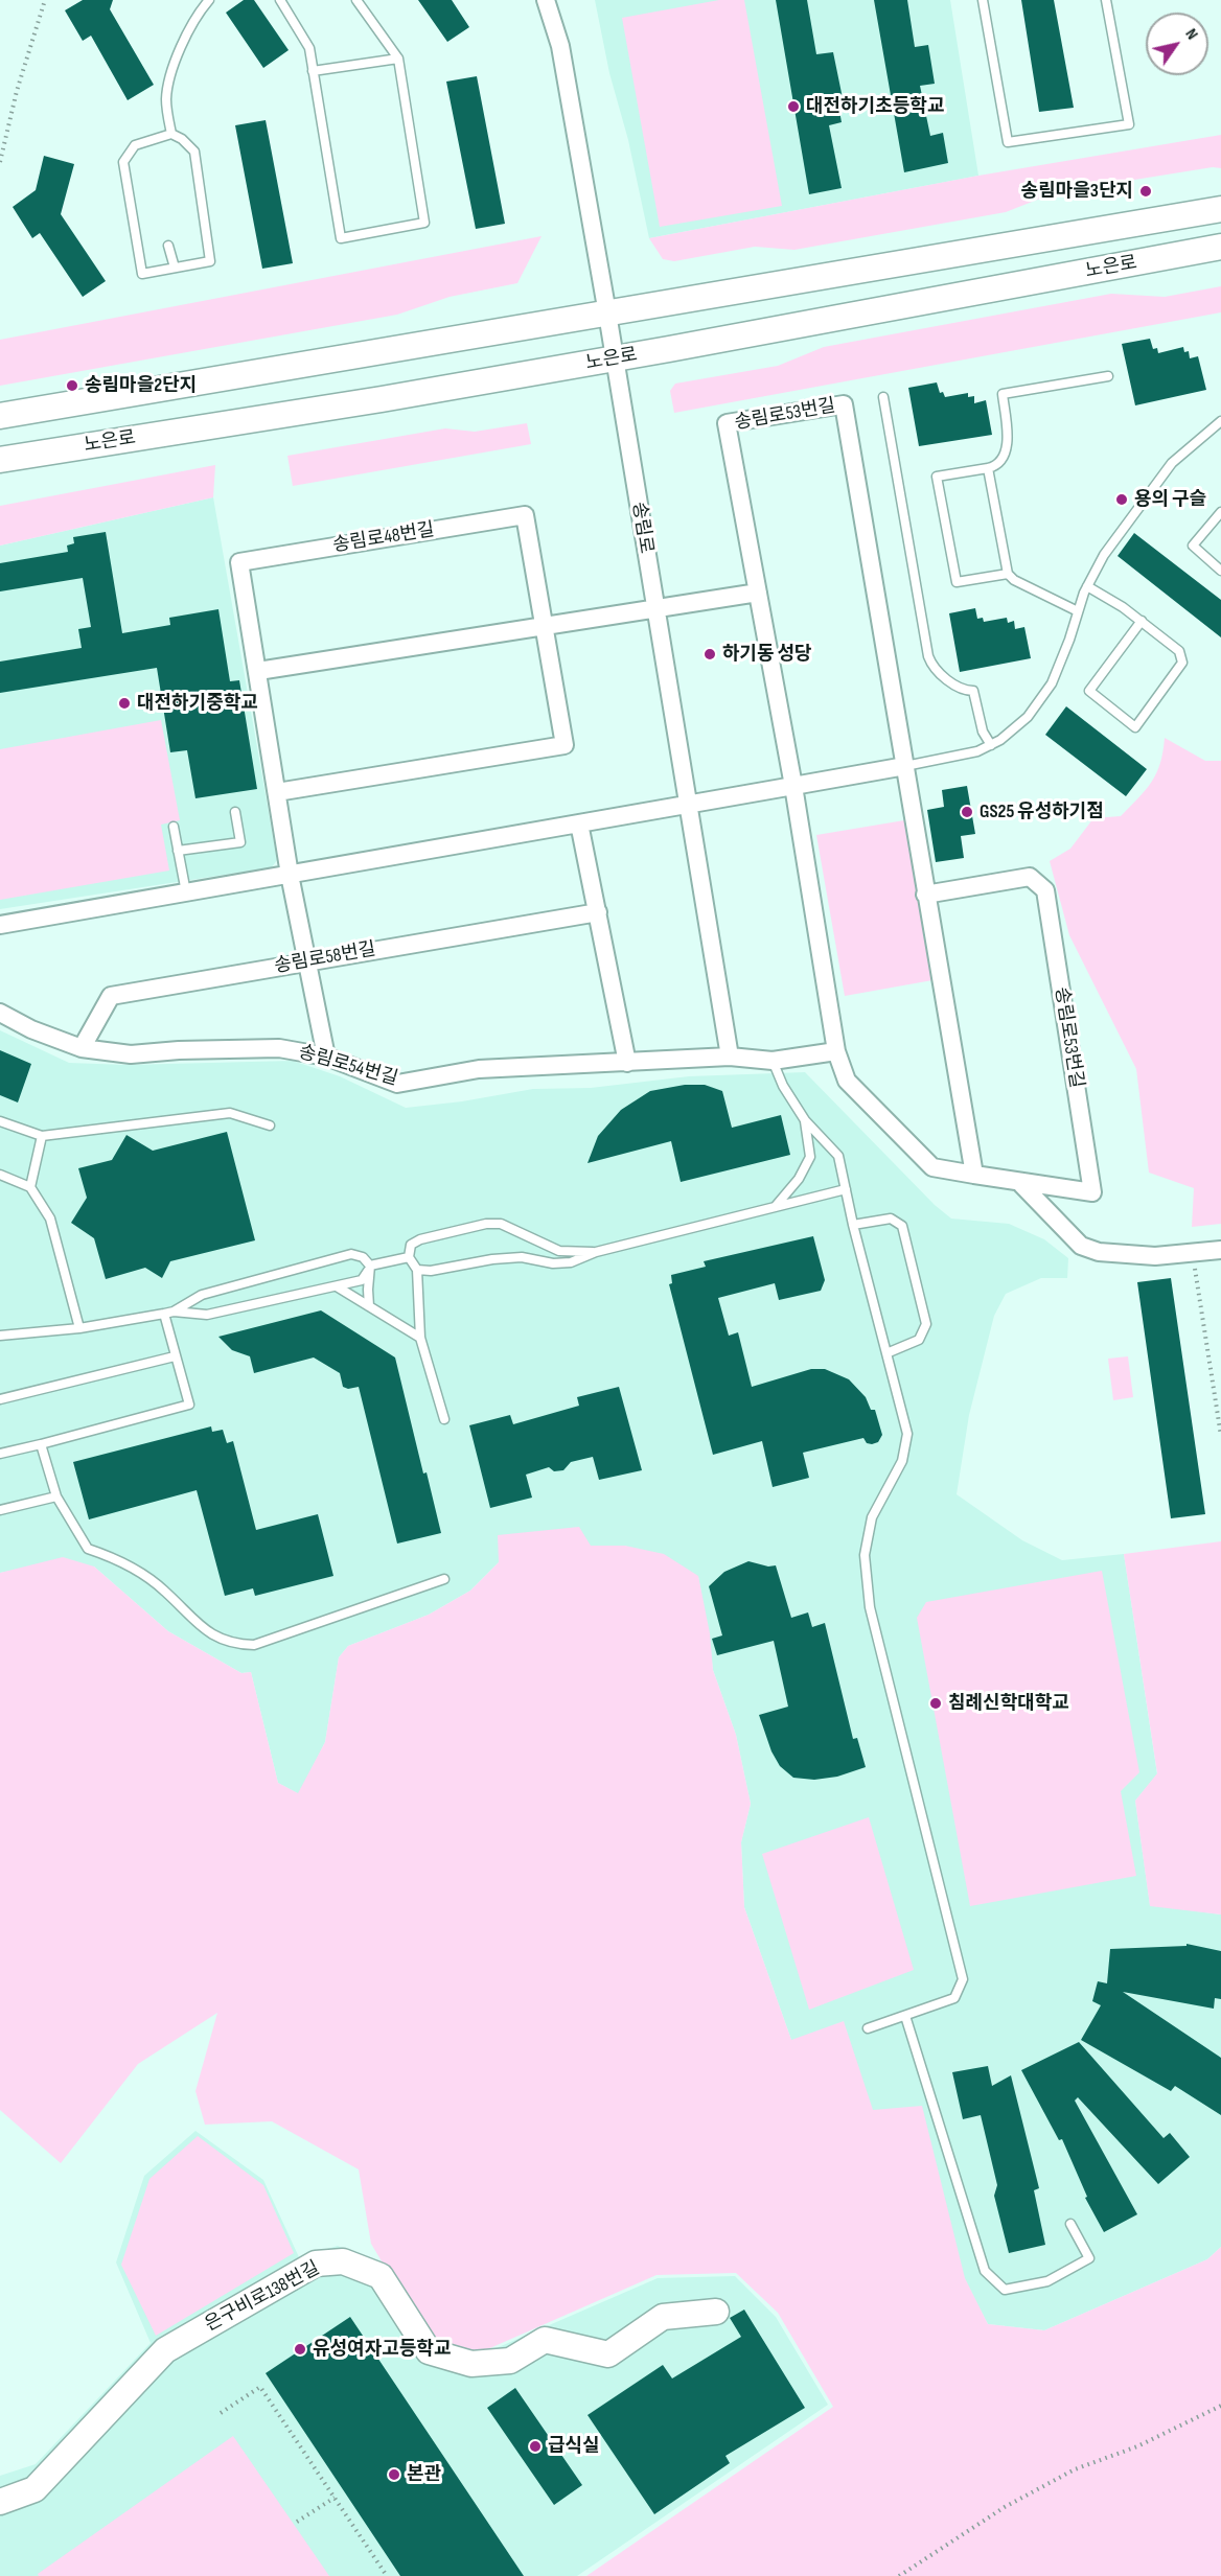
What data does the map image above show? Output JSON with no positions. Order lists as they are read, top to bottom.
{
  "streets": {
    "street": [
      "노은로",
      "송림로53번길",
      "송림로",
      "송림로48번길",
      "송림로58번길",
      "송림로54번길",
      "은구비로138번길"
    ]
  },
  "crossings": [
    ["노은로", "송림로"],
    ["송림로", "송림로54번길"],
    ["송림로48번길", "송림로58번길"],
    ["송림로48번길", "송림로54번길"],
    ["송림로58번길", "송림로54번길"]
  ],
  "places": [
    "대전하기초등학교",
    "송림마을3단지",
    "송림마을2단지",
    "용의 구슬",
    "하기동 성당",
    "대전하기중학교",
    "GS25 유성하기점",
    "침례신학대학교",
    "유성여자고등학교",
    "급식실",
    "본관"
  ],
  "north": "top right"
}
